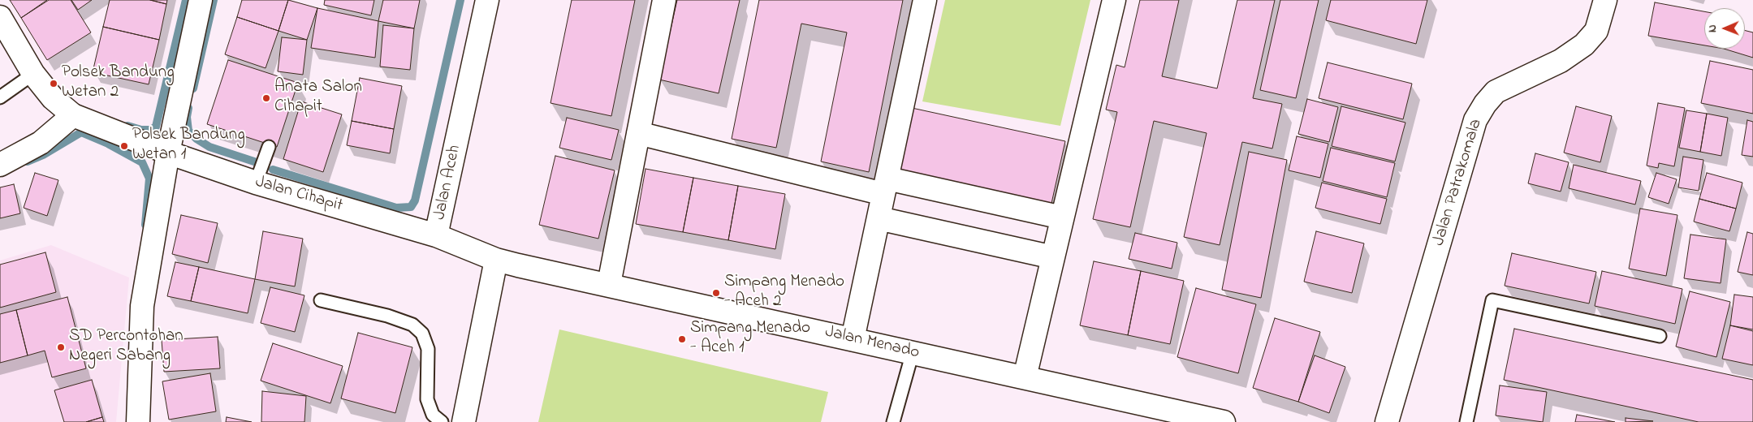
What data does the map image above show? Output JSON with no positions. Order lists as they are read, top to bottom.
{
  "streets": {
    "street": [
      "Jalan Aceh",
      "Jalan Patrakomala",
      "Jalan Cihapit",
      "Jalan Menado"
    ]
  },
  "crossings": [
    ["Jalan Aceh", "Jalan Cihapit"],
    ["Jalan Aceh", "Jalan Menado"]
  ],
  "places": [
    "Polsek Bandung Wetan 2",
    "Anata Salon Cihapit",
    "Polsek Bandung Wetan 1",
    "Simpang Menado - Aceh 2",
    "Simpang Menado - Aceh 1",
    "SD Percontohan Negeri Sabang"
  ],
  "north": "left"
}
